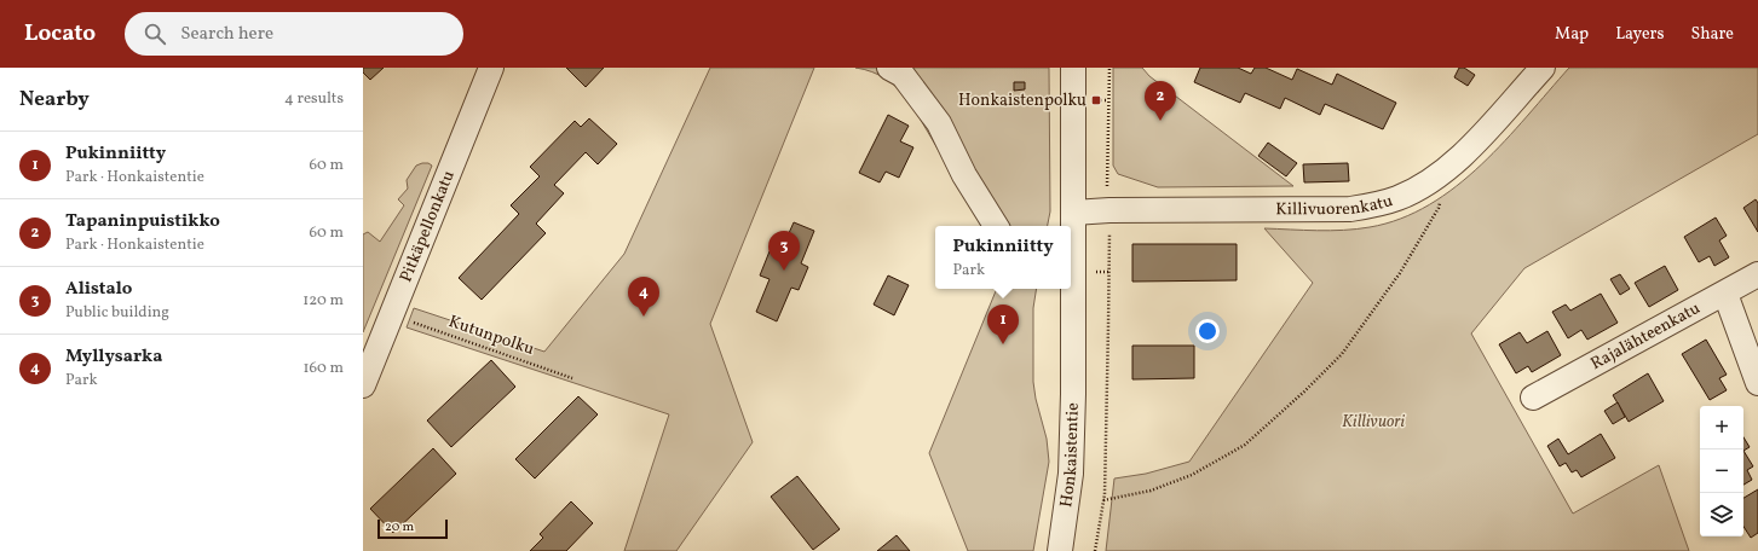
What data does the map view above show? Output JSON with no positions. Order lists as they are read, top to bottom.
{
  "streets": {
    "street": [
      "Killivuorenkatu",
      "Pitkäpellonkatu",
      "Rajalähteenkatu",
      "Honkaistentie"
    ],
    "path": ["Kutunpolku"]
  },
  "crossings": [
    ["Killivuorenkatu", "Honkaistentie"]
  ],
  "parks": ["Killivuori"],
  "places": {
    "transit": ["Honkaistenpolku"]
  },
  "scale_bar": "20 m",
  "page": {
    "header": "Locato",
    "search": "Search here",
    "nav": ["Map", "Layers", "Share"],
    "heading": ["Nearby", "4 results"],
    "pins": [
      "2",
      "3",
      "4",
      "1"
    ],
    "list": [
      {
        "mark": "1",
        "name": "Pukinniitty",
        "note": "Park · Honkaistentie",
        "value": "60 m"
      },
      {
        "mark": "2",
        "name": "Tapaninpuistikko",
        "note": "Park · Honkaistentie",
        "value": "60 m"
      },
      {
        "mark": "3",
        "name": "Alistalo",
        "note": "Public building",
        "value": "120 m"
      },
      {
        "mark": "4",
        "name": "Myllysarka",
        "note": "Park",
        "value": "160 m"
      }
    ],
    "popup": ["Pukinniitty", "Park"],
    "map_buttons": ["+", "−"],
    "scale": "20 m"
  }
}
